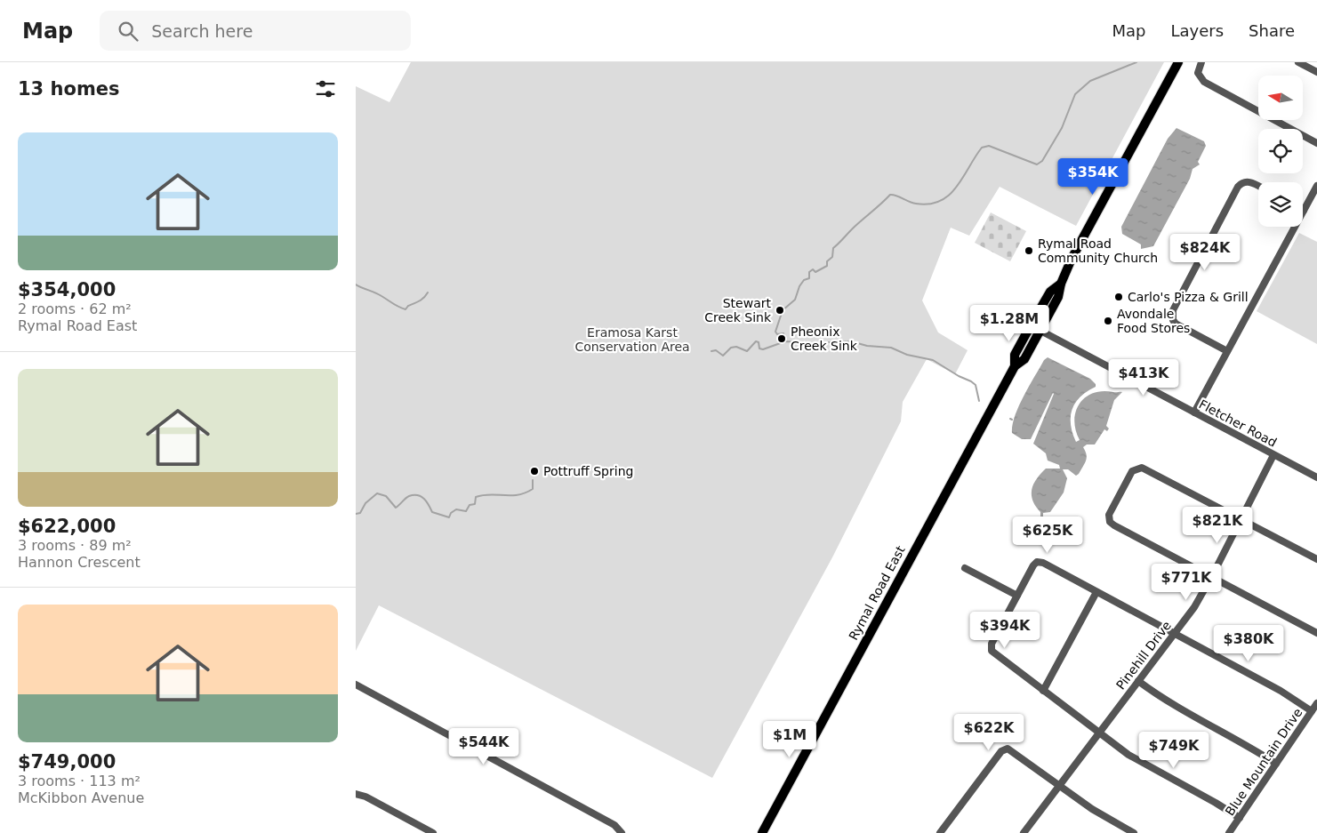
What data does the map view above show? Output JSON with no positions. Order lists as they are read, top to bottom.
{
  "streets": {
    "main road": ["Rymal Road East"],
    "street": ["Fletcher Road", "Pinehill Drive", "Blue Mountain Drive"]
  },
  "crossings": [
    ["Fletcher Road", "Rymal Road East"],
    ["Fletcher Road", "Pinehill Drive"]
  ],
  "parks": ["Eramosa Karst Conservation Area"],
  "places": [
    "Rymal Road Community Church",
    "Carlo's Pizza & Grill",
    "Stewart Creek Sink",
    "Avondale Food Stores",
    "Pheonix Creek Sink",
    "Pottruff Spring"
  ],
  "north": "left",
  "page": {
    "header": "Map",
    "search": "Search here",
    "nav": ["Map", "Layers", "Share"],
    "heading": "13 homes",
    "list": [
      {
        "name": "$354,000",
        "note": "2 rooms · 62 m² · Rymal Road East"
      },
      {
        "name": "$622,000",
        "note": "3 rooms · 89 m² · Hannon Crescent"
      },
      {
        "name": "$749,000",
        "note": "3 rooms · 113 m² · McKibbon Avenue"
      }
    ],
    "price": [
      "$354K",
      "$824K",
      "$1.28M",
      "$413K",
      "$821K",
      "$625K",
      "$771K",
      "$394K",
      "$380K",
      "$622K",
      "$1M",
      "$544K",
      "$749K"
    ]
  }
}
